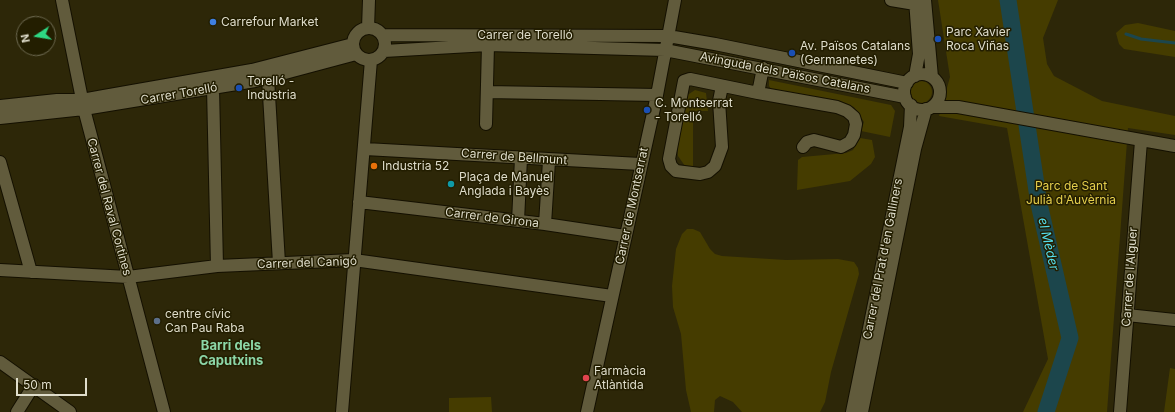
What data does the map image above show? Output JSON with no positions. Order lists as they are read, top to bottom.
{
  "streets": {
    "street": [
      "Carrer de Torelló",
      "Avinguda dels Països Catalans",
      "Carrer Torelló",
      "Carrer de Bellmunt",
      "Carrer de Montserrat",
      "Carrer del Raval Cortines",
      "Carrer de Girona",
      "Carrer del Prat d'en Galliners",
      "Carrer del Canigó",
      "Carrer de l'Alguer"
    ]
  },
  "crossings": [
    ["Carrer de Torelló", "Avinguda dels Països Catalans"],
    ["Carrer de Torelló", "Carrer Torelló"],
    ["Carrer de Torelló", "Carrer de Montserrat"],
    ["Avinguda dels Països Catalans", "Carrer de Montserrat"],
    ["Avinguda dels Països Catalans", "Carrer del Prat d'en Galliners"],
    ["Carrer Torelló", "Carrer del Raval Cortines"],
    ["Carrer de Bellmunt", "Carrer de Montserrat"],
    ["Carrer de Montserrat", "Carrer de Girona"],
    ["Carrer de Montserrat", "Carrer del Canigó"],
    ["Carrer del Raval Cortines", "Carrer del Canigó"]
  ],
  "districts": ["Barri dels Caputxins"],
  "water": ["el Mèder"],
  "parks": ["Parc de Sant Julià d'Auvèrnia"],
  "places": [
    "Carrefour Market",
    "Parc Xavier Roca Viñas",
    "Av. Països Catalans (Germanetes)",
    "Torelló - Industria",
    "C. Montserrat - Torelló",
    "Industria 52",
    "Plaça de Manuel Anglada i Bayès",
    "centre cívic Can Pau Raba",
    "Farmàcia Atlàntida"
  ],
  "scale_bar": "50 m",
  "north": "left"
}
